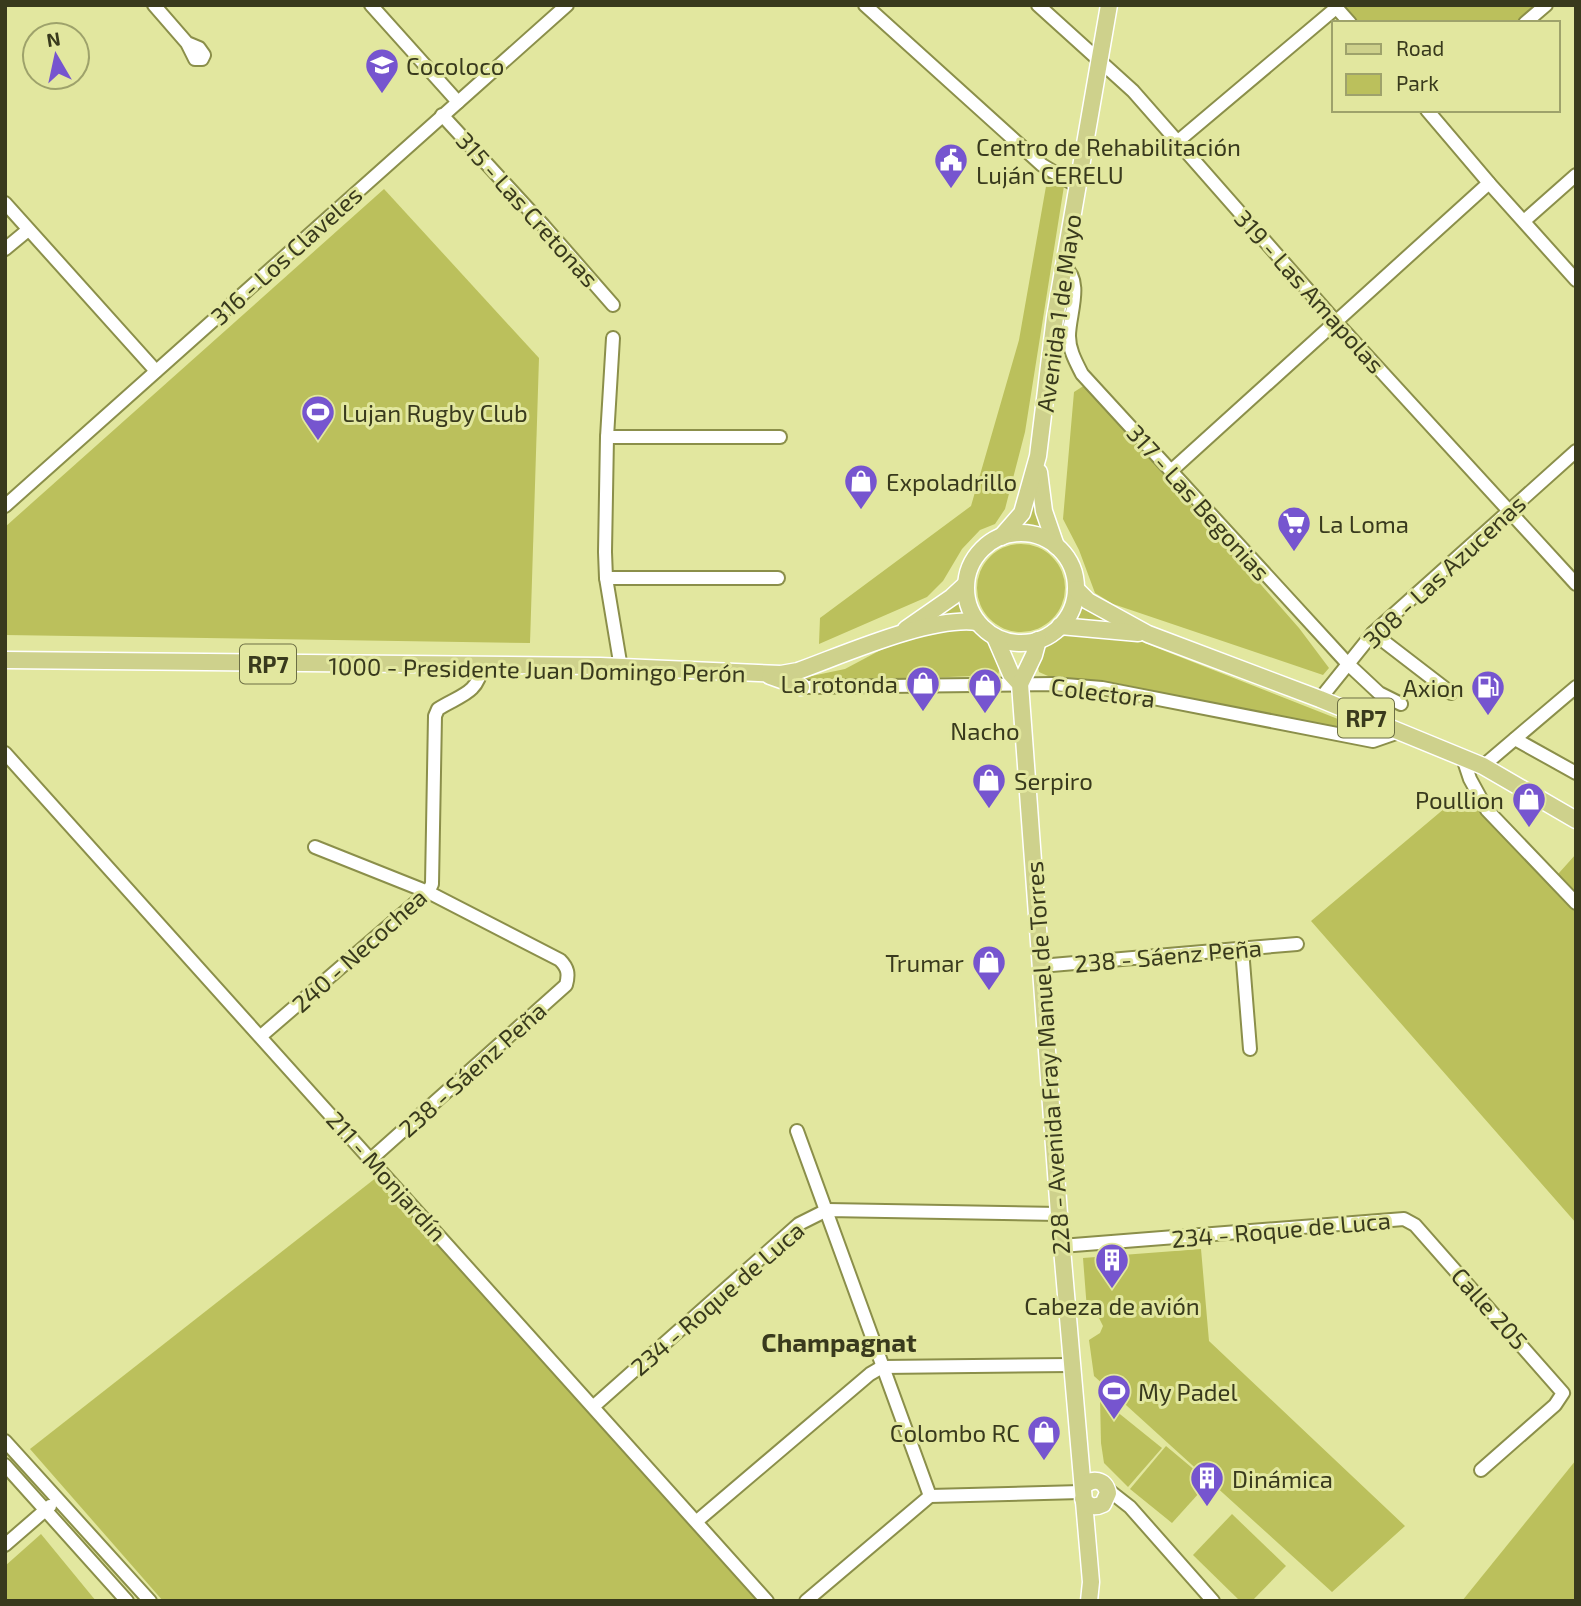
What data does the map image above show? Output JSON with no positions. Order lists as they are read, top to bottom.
{
  "streets": {
    "main road": [
      "Avenida 1 de Mayo",
      "RP7",
      "1000 - Presidente Juan Domingo Perón",
      "228 - Avenida Fray Manuel de Torres"
    ],
    "street": [
      "315 - Las Cretonas",
      "316 - Los Claveles",
      "319 - Las Amapolas",
      "317 - Las Begonias",
      "308 - Las Azucenas",
      "Colectora",
      "240 - Necochea",
      "238 - Sáenz Peña",
      "211 - Monjardín",
      "234 - Roque de Luca",
      "Calle 205"
    ]
  },
  "crossings": [
    ["315 - Las Cretonas", "316 - Los Claveles"],
    ["319 - Las Amapolas", "Avenida 1 de Mayo"],
    ["319 - Las Amapolas", "308 - Las Azucenas"],
    ["Avenida 1 de Mayo", "317 - Las Begonias"],
    ["Avenida 1 de Mayo", "RP7"],
    ["Avenida 1 de Mayo", "1000 - Presidente Juan Domingo Perón"],
    ["Avenida 1 de Mayo", "228 - Avenida Fray Manuel de Torres"],
    ["317 - Las Begonias", "308 - Las Azucenas"],
    ["308 - Las Azucenas", "RP7"],
    ["RP7", "1000 - Presidente Juan Domingo Perón"],
    ["RP7", "Colectora"],
    ["RP7", "228 - Avenida Fray Manuel de Torres"],
    ["1000 - Presidente Juan Domingo Perón", "240 - Necochea"],
    ["1000 - Presidente Juan Domingo Perón", "228 - Avenida Fray Manuel de Torres"],
    ["Colectora", "228 - Avenida Fray Manuel de Torres"],
    ["240 - Necochea", "238 - Sáenz Peña"],
    ["240 - Necochea", "211 - Monjardín"],
    ["238 - Sáenz Peña", "228 - Avenida Fray Manuel de Torres"],
    ["238 - Sáenz Peña", "211 - Monjardín"],
    ["228 - Avenida Fray Manuel de Torres", "234 - Roque de Luca"],
    ["211 - Monjardín", "234 - Roque de Luca"],
    ["234 - Roque de Luca", "Calle 205"]
  ],
  "districts": ["Champagnat"],
  "places": {
    "school or university": ["Cocoloco"],
    "public building": ["Centro de Rehabilitación Luján CERELU"],
    "sports": ["Lujan Rugby Club", "My Padel"],
    "shop": [
      "Expoladrillo",
      "La rotonda",
      "Nacho",
      "Serpiro",
      "Poullion",
      "Trumar",
      "Colombo RC"
    ],
    "supermarket": ["La Loma"],
    "fuel station": ["Axion"],
    "building": ["Cabeza de avión", "Dinámica"]
  },
  "legend": ["Road", "Park"],
  "north": "top"
}
